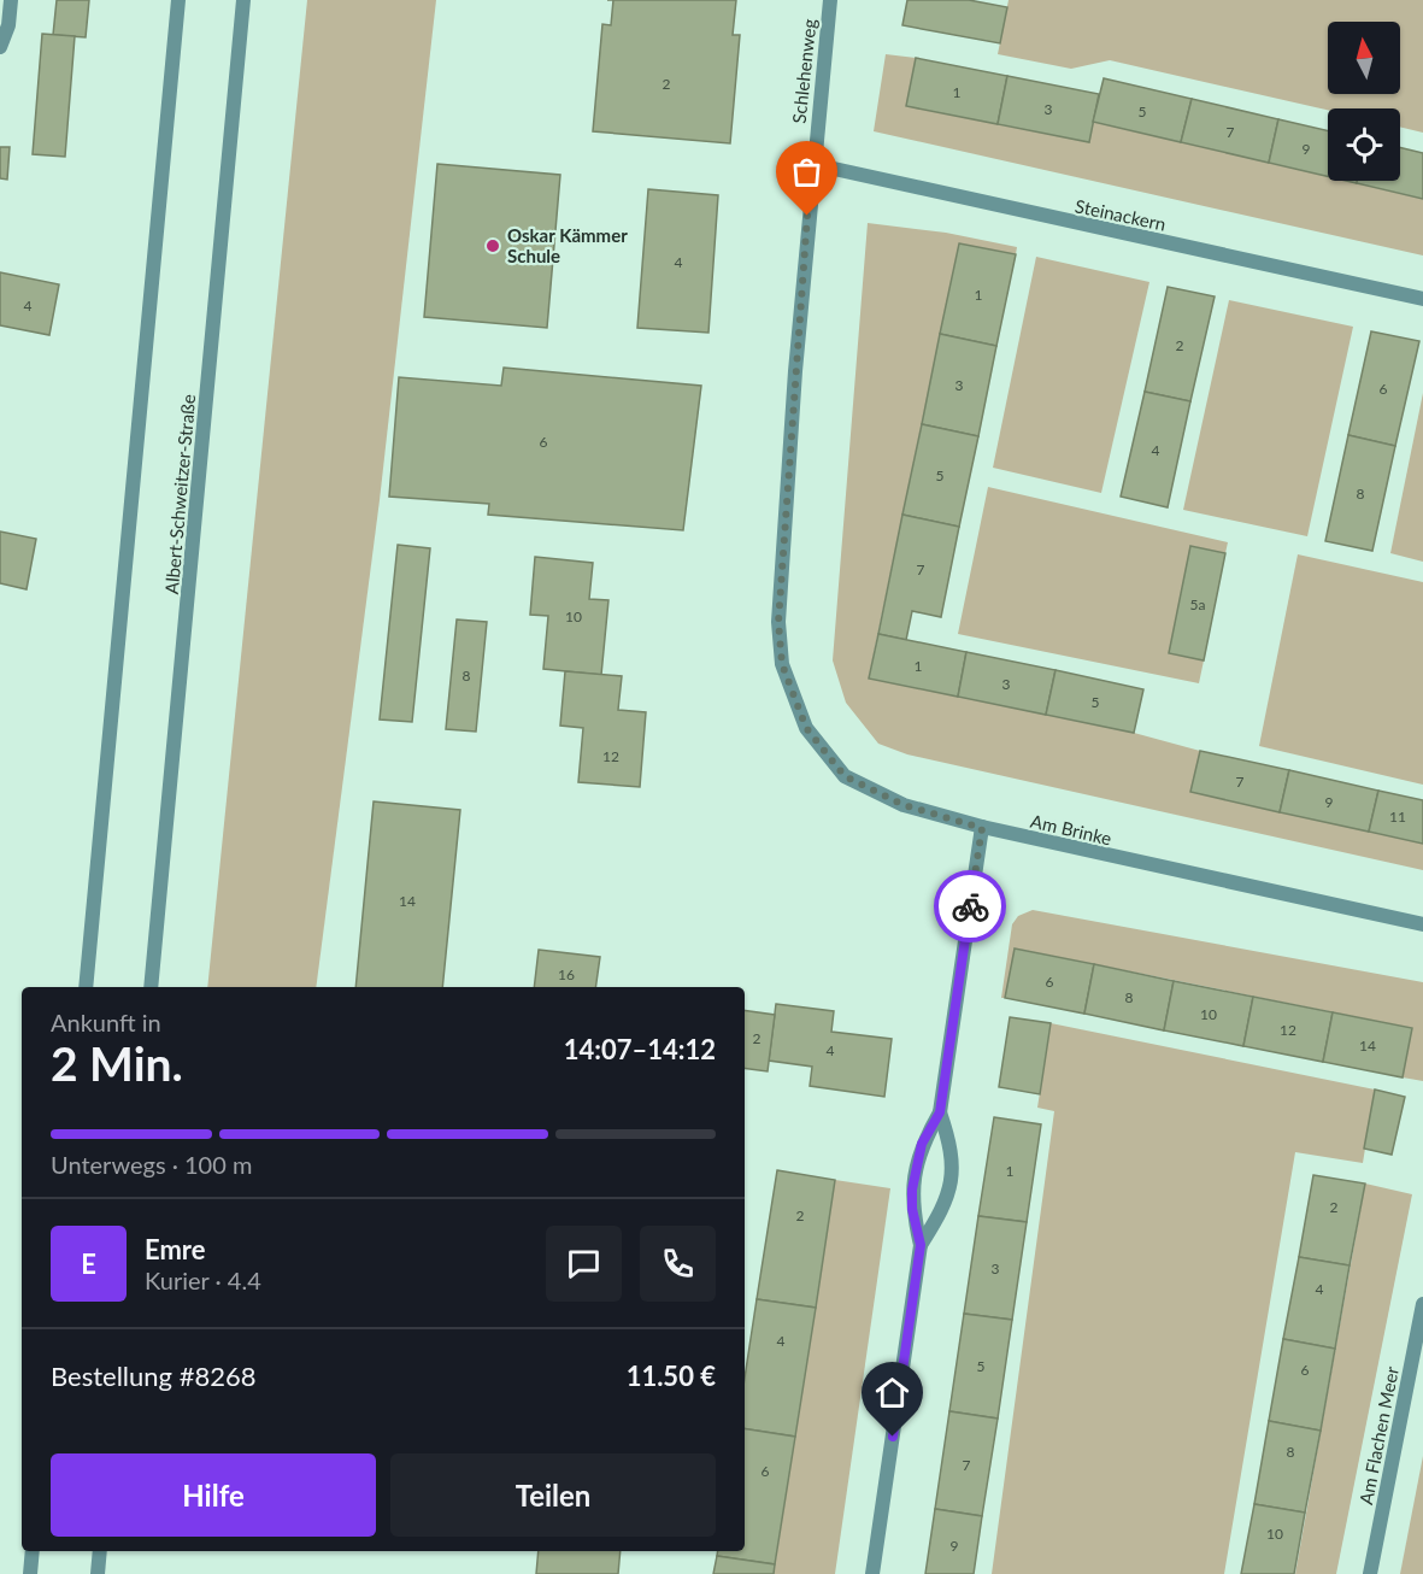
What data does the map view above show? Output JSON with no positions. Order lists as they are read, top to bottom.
{
  "streets": {
    "street": [
      "Schlehenweg",
      "Steinackern",
      "Albert-Schweitzer-Straße",
      "Am Brinke",
      "Am Flachen Meer"
    ]
  },
  "crossings": [
    ["Schlehenweg", "Steinackern"],
    ["Schlehenweg", "Am Brinke"]
  ],
  "places": ["Oskar Kämmer Schule"],
  "house_numbers": [
    "2",
    "1",
    "3",
    "5",
    "7",
    "9",
    "4",
    "1",
    "4",
    "2",
    "3",
    "6",
    "6",
    "4",
    "5",
    "8",
    "7",
    "5a",
    "10",
    "1",
    "8",
    "3",
    "5",
    "12",
    "7",
    "9",
    "11",
    "14",
    "16",
    "6",
    "8",
    "10",
    "12",
    "2",
    "14",
    "4",
    "1",
    "2",
    "2",
    "3",
    "4",
    "4",
    "5",
    "6",
    "8",
    "7",
    "6",
    "10",
    "9"
  ],
  "north": "top",
  "page": {
    "heading": ["2 Min.", "Ankunft in", "14:07–14:12"],
    "panel": [
      "Emre",
      "Kurier · 4.4",
      "Bestellung #8268",
      "11.50 €"
    ],
    "bar": "Unterwegs · 100 m",
    "round": "E",
    "buttons": ["Hilfe", "Teilen"]
  }
}
